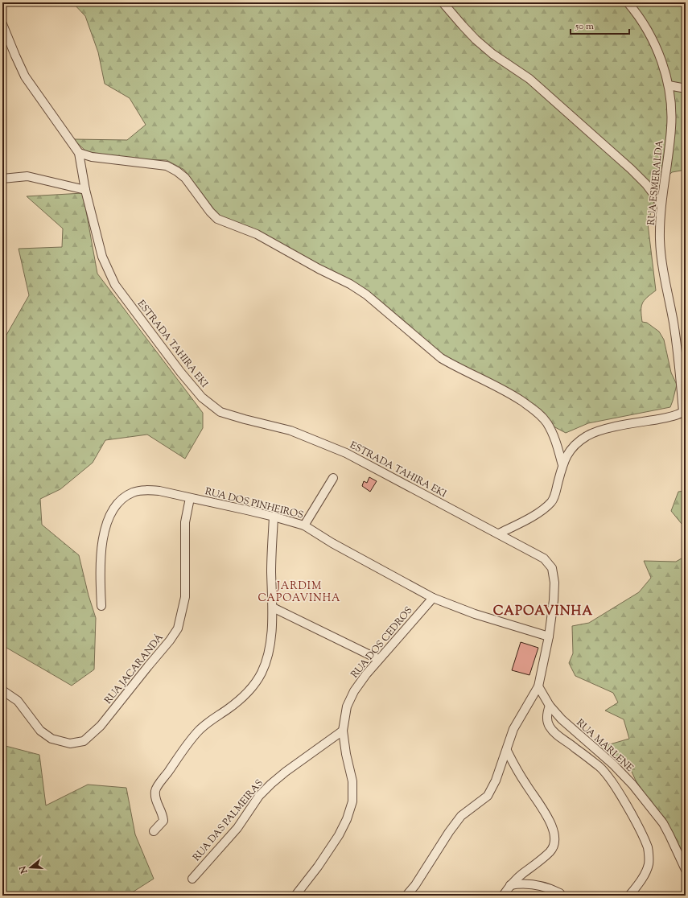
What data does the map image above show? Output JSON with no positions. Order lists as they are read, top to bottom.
{
  "streets": {
    "street": [
      "RUA ESMERALDA",
      "ESTRADA TAHIRA EKI",
      "RUA DOS PINHEIROS",
      "RUA DOS CEDROS",
      "RUA JACARANDÁ",
      "RUA MARLENE",
      "RUA DAS PALMEIRAS"
    ]
  },
  "crossings": [
    ["ESTRADA TAHIRA EKI", "RUA DOS PINHEIROS"],
    ["ESTRADA TAHIRA EKI", "RUA MARLENE"],
    ["RUA DOS PINHEIROS", "RUA DOS CEDROS"],
    ["RUA DOS PINHEIROS", "RUA JACARANDÁ"],
    ["RUA DOS CEDROS", "RUA DAS PALMEIRAS"]
  ],
  "districts": ["JARDIM CAPOAVINHA", "CAPOAVINHA"],
  "scale_bar": "50 m",
  "north": "left"
}
